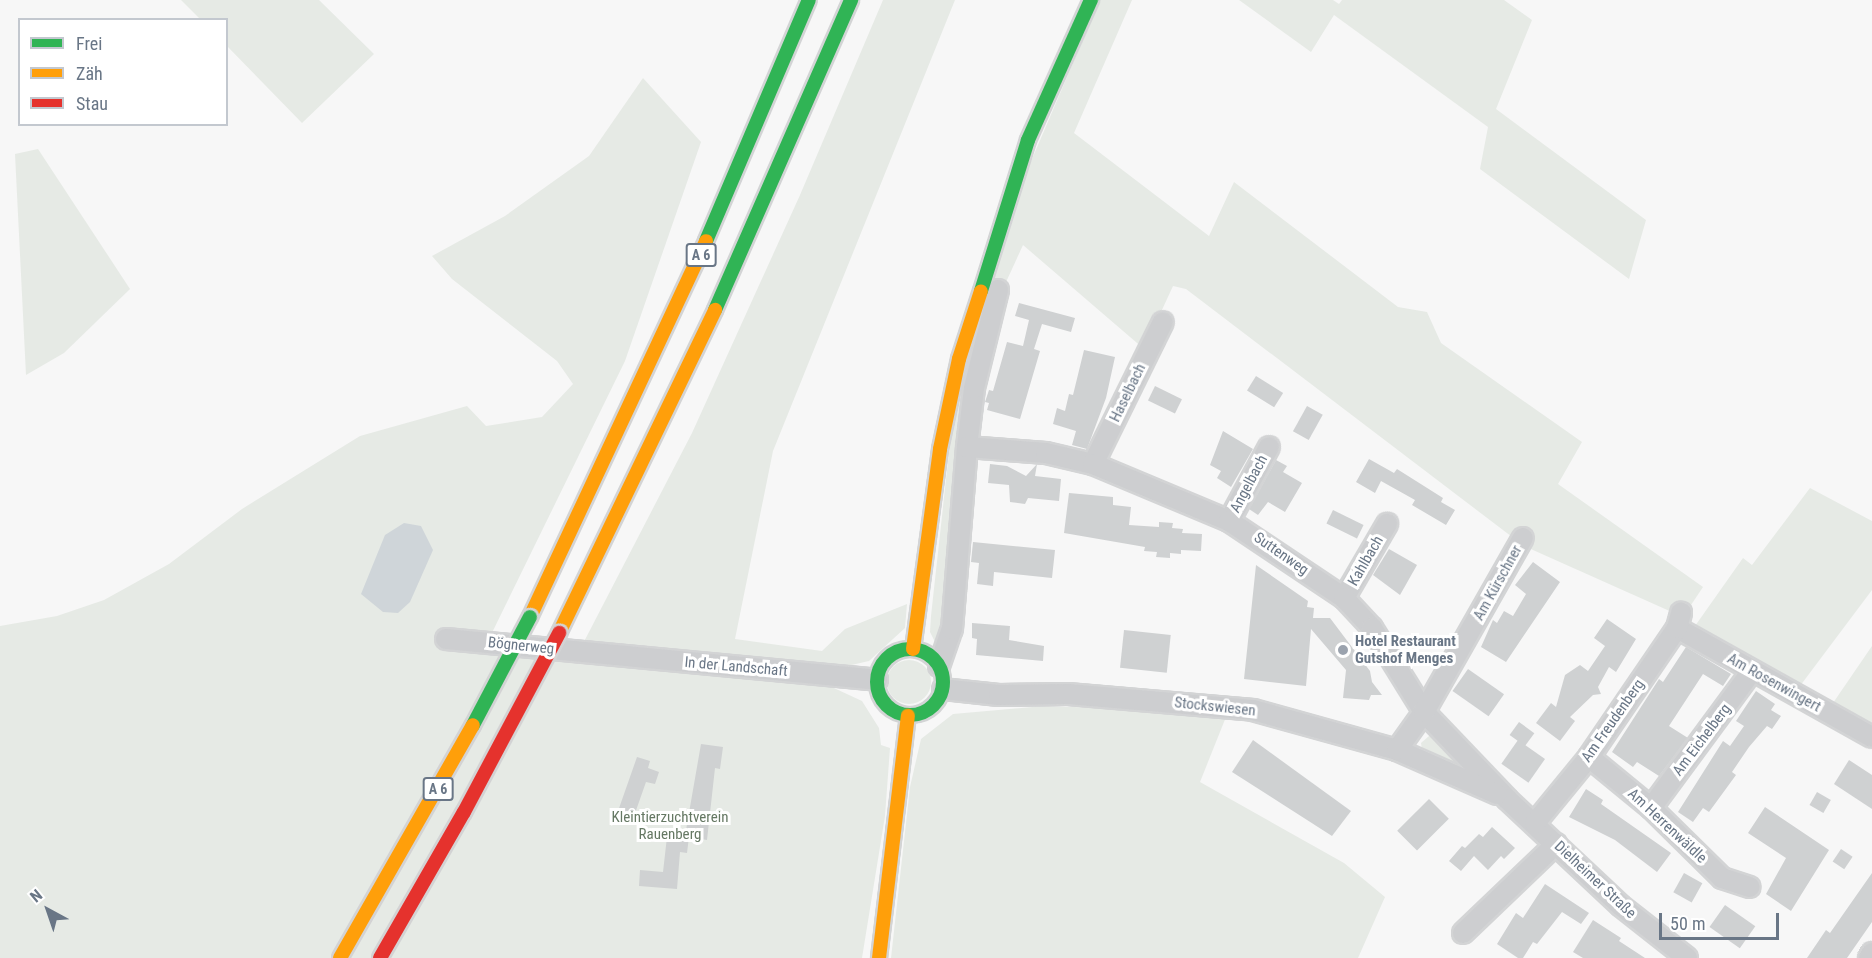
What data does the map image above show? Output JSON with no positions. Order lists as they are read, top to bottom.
{
  "streets": {
    "main road": ["A 6"],
    "street": [
      "Haselbach",
      "Angelbach",
      "Suttenweg",
      "Kahlbach",
      "Am Kürschner",
      "Bögnerweg",
      "In der Landschaft",
      "Am Rosenwingert",
      "Stockswiesen",
      "Am Freudenberg",
      "Am Eichelberg",
      "Am Herrenwäldle",
      "Dielheimer Straße"
    ]
  },
  "crossings": [
    ["Haselbach", "Suttenweg"],
    ["Angelbach", "Suttenweg"],
    ["Suttenweg", "Kahlbach"],
    ["Suttenweg", "Am Kürschner"],
    ["Suttenweg", "Stockswiesen"],
    ["Suttenweg", "Dielheimer Straße"],
    ["Am Kürschner", "Stockswiesen"],
    ["Bögnerweg", "In der Landschaft"],
    ["In der Landschaft", "Stockswiesen"],
    ["Am Rosenwingert", "Am Freudenberg"],
    ["Am Rosenwingert", "Am Eichelberg"],
    ["Stockswiesen", "Dielheimer Straße"],
    ["Am Freudenberg", "Am Herrenwäldle"],
    ["Am Freudenberg", "Dielheimer Straße"],
    ["Am Eichelberg", "Am Herrenwäldle"]
  ],
  "parks": ["Kleintierzuchtverein Rauenberg"],
  "places": ["Hotel Restaurant Gutshof Menges"],
  "legend": ["Frei", "Zäh", "Stau"],
  "scale_bar": "50 m",
  "north": "top left"
}
